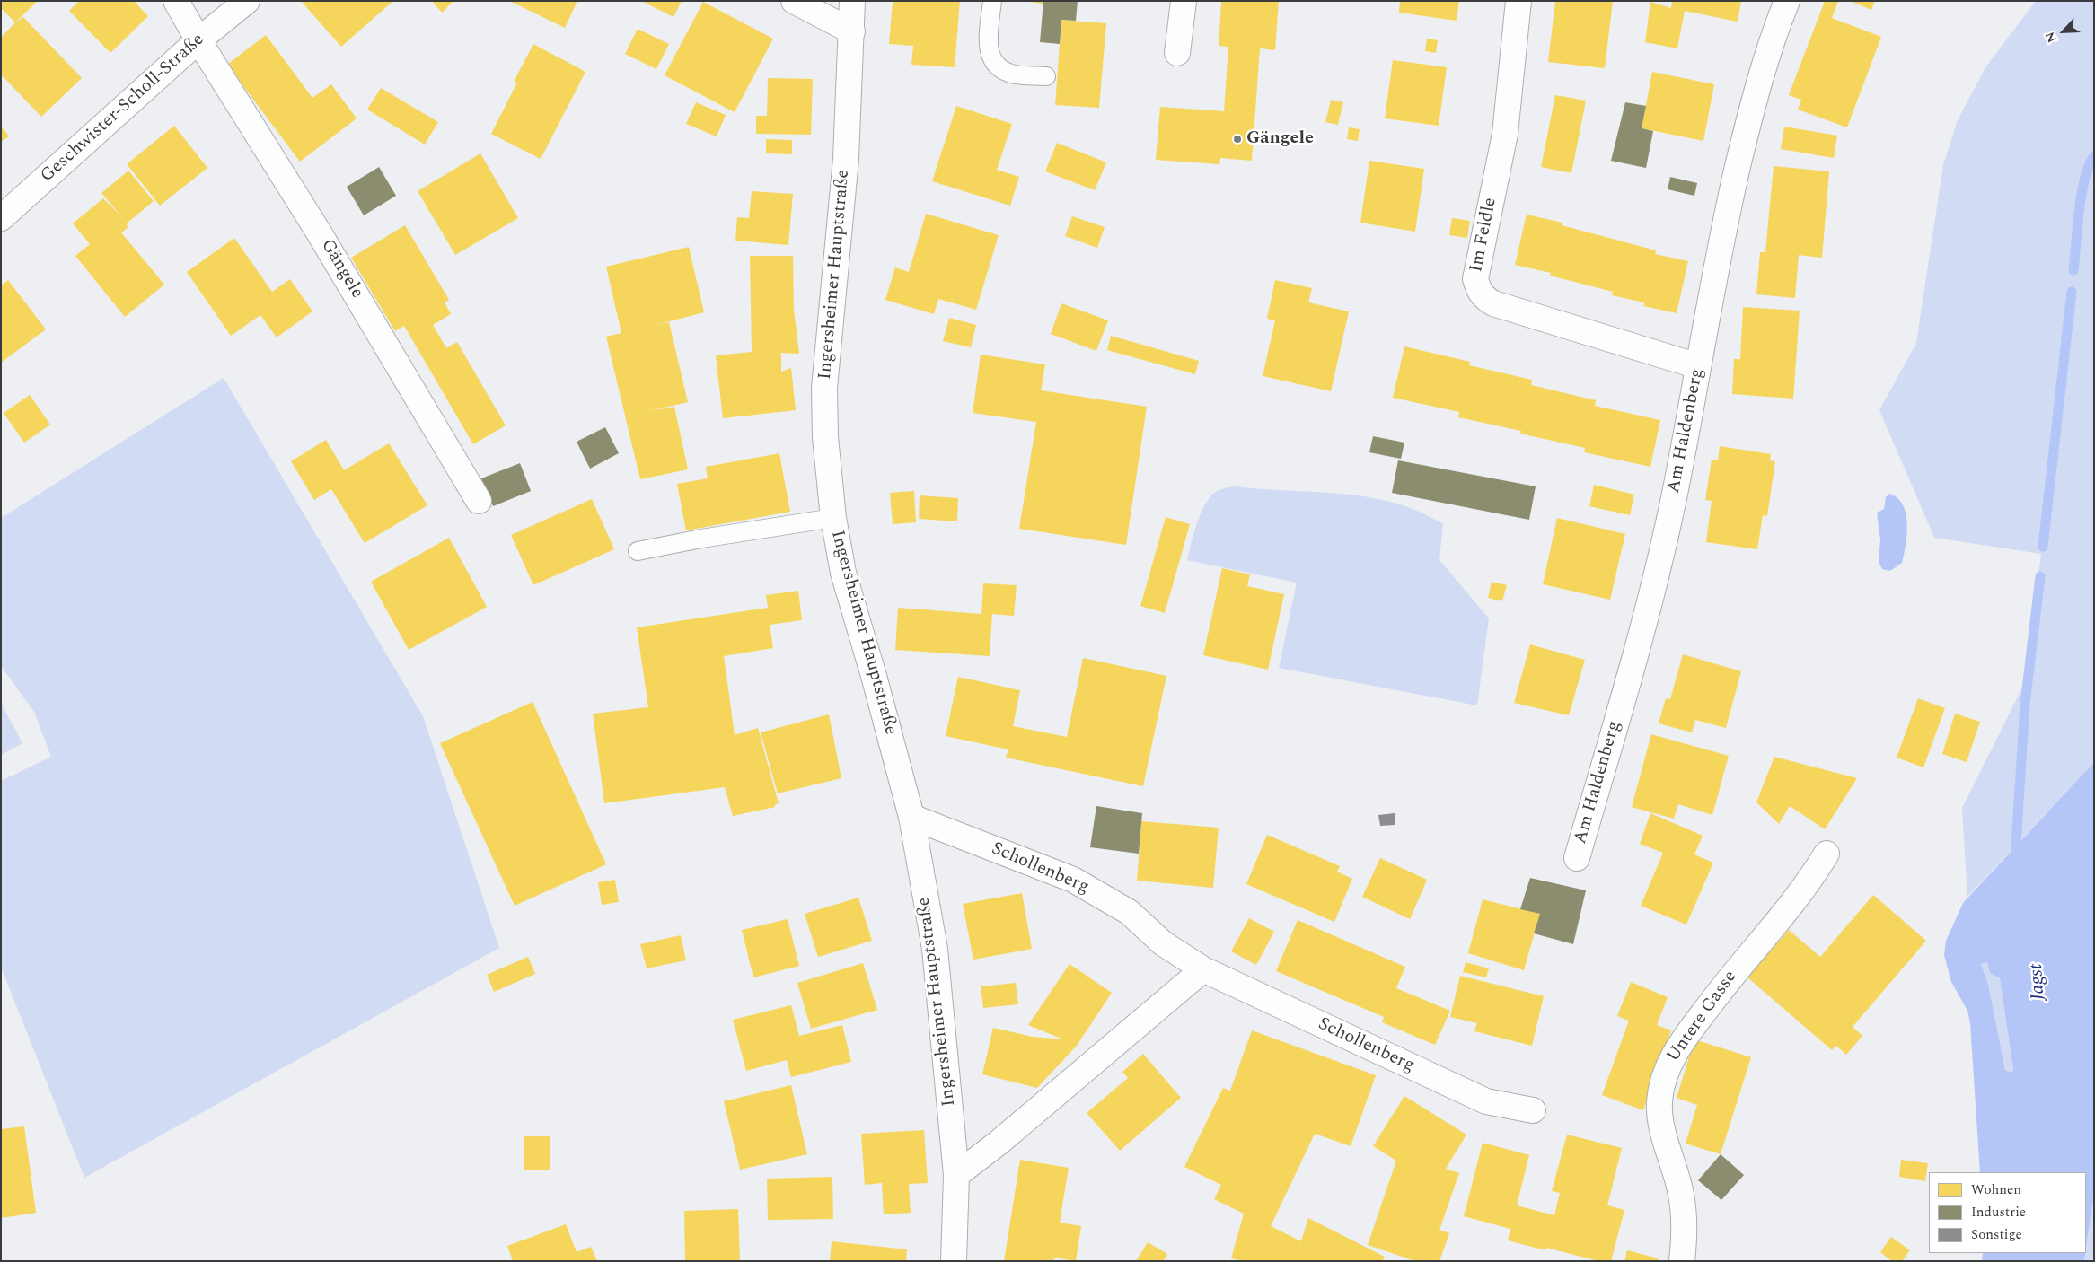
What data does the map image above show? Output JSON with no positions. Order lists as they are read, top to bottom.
{
  "streets": {
    "street": [
      "Geschwister-Scholl-Straße",
      "Im Feldle",
      "Gängele",
      "Ingersheimer Hauptstraße",
      "Am Haldenberg",
      "Schollenberg",
      "Untere Gasse"
    ]
  },
  "crossings": [
    ["Geschwister-Scholl-Straße", "Gängele"],
    ["Im Feldle", "Am Haldenberg"],
    ["Ingersheimer Hauptstraße", "Schollenberg"]
  ],
  "water": ["Jagst"],
  "places": ["Gängele"],
  "legend": ["Wohnen", "Industrie", "Sonstige"],
  "north": "bottom left"
}
